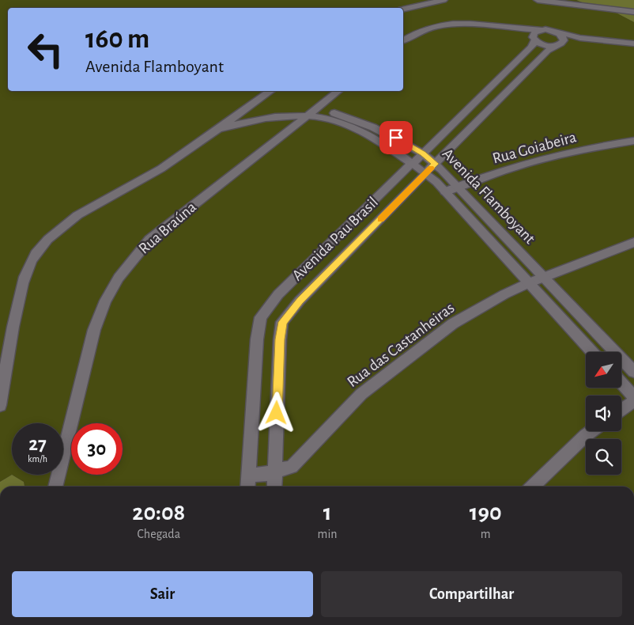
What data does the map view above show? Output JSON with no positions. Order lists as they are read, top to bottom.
{
  "streets": {
    "street": [
      "Rua Goiabeira",
      "Avenida Flamboyant",
      "Rua Braúna",
      "Avenida Pau Brasil",
      "Rua das Castanheiras"
    ]
  },
  "crossings": [
    ["Rua Goiabeira", "Avenida Flamboyant"],
    ["Avenida Flamboyant", "Rua Braúna"],
    ["Avenida Flamboyant", "Avenida Pau Brasil"],
    ["Avenida Flamboyant", "Rua das Castanheiras"],
    ["Avenida Pau Brasil", "Rua das Castanheiras"]
  ],
  "north": "bottom left",
  "page": {
    "turn": ["160 m", "Avenida Flamboyant"],
    "speed": "27 km/h",
    "limit": "30",
    "eta": [
      "20:08",
      "Chegada",
      "1",
      "min",
      "190",
      "m"
    ],
    "buttons": ["Sair", "Compartilhar"]
  }
}
